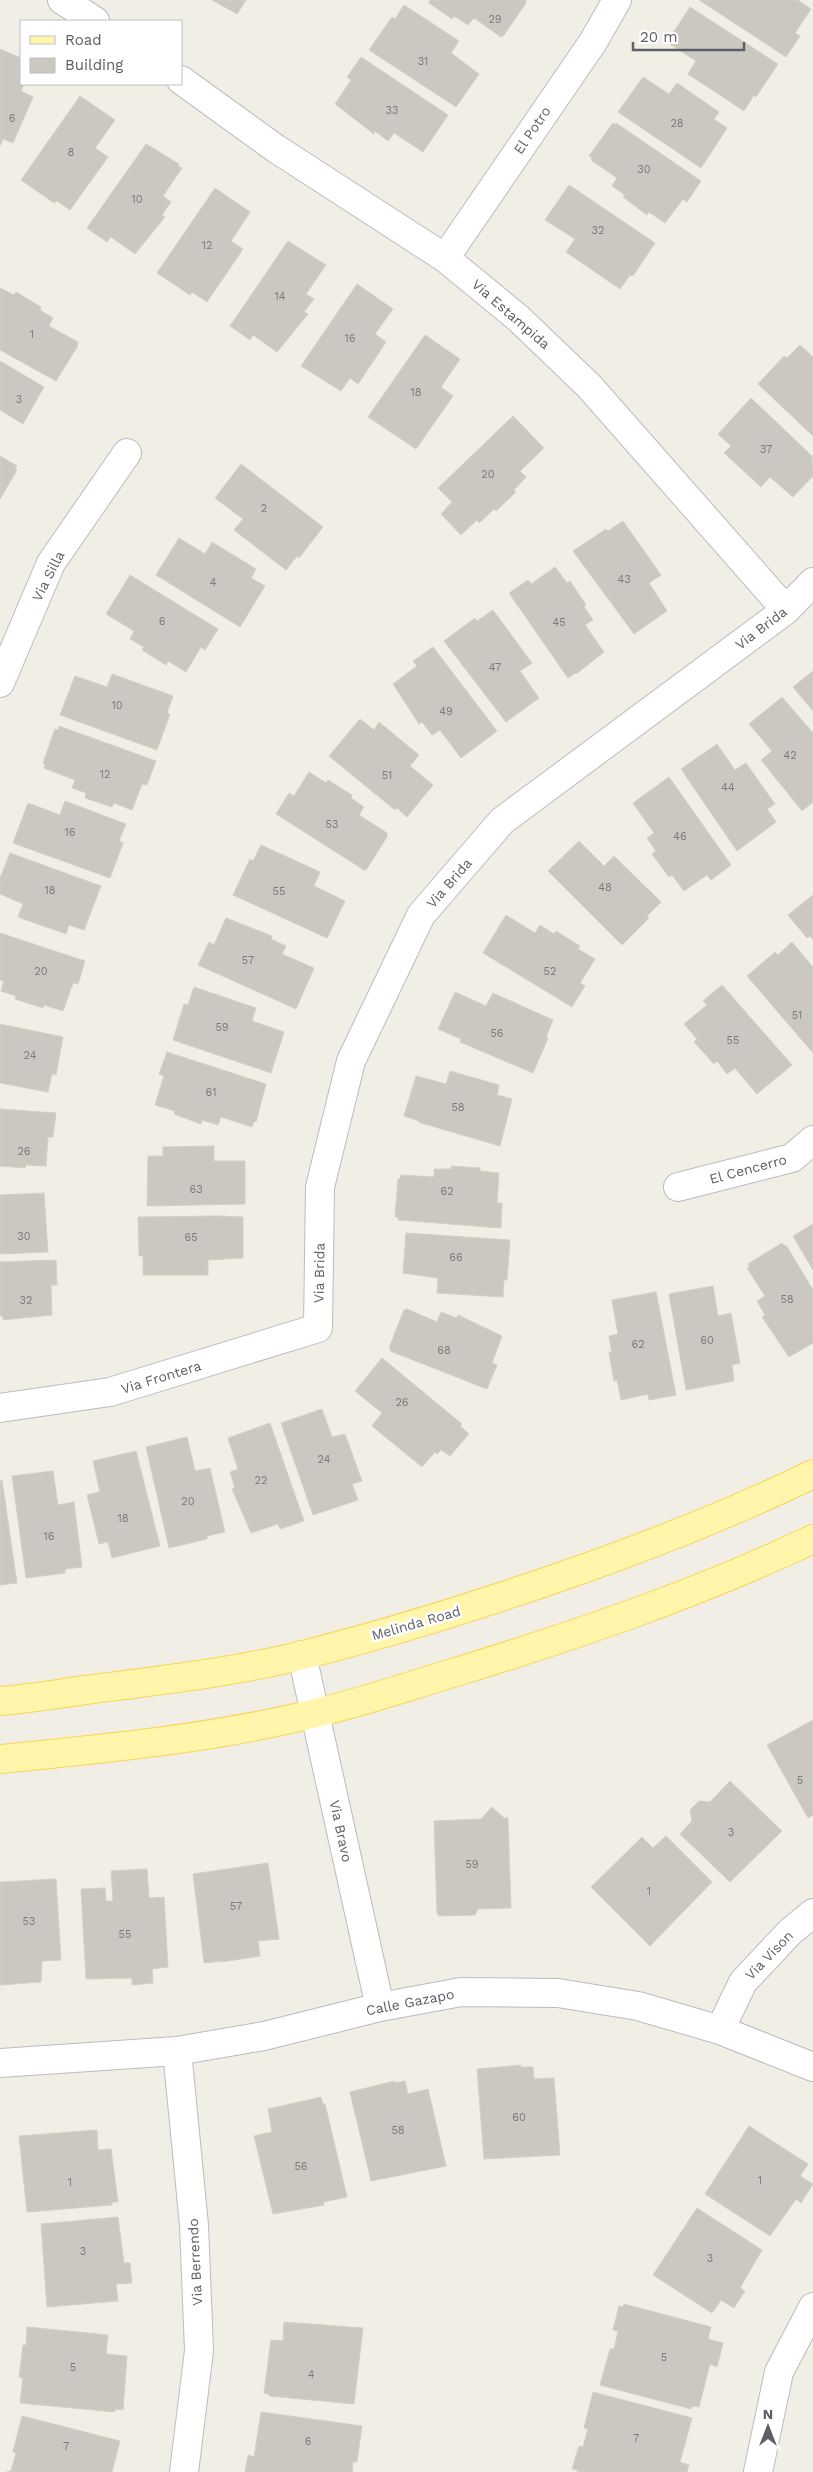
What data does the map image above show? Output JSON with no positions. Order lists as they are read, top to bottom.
{
  "streets": {
    "main road": ["Melinda Road"],
    "street": [
      "El Potro",
      "Via Estampida",
      "Via Silla",
      "Via Brida",
      "El Cencerro",
      "Via Frontera",
      "Via Bravo",
      "Via Vison",
      "Calle Gazapo",
      "Via Berrendo"
    ]
  },
  "crossings": [
    ["El Potro", "Via Estampida"],
    ["Via Estampida", "Via Brida"],
    ["Via Brida", "Via Frontera"],
    ["Melinda Road", "Via Bravo"],
    ["Via Bravo", "Calle Gazapo"],
    ["Via Vison", "Calle Gazapo"],
    ["Calle Gazapo", "Via Berrendo"]
  ],
  "house_numbers": [
    "29",
    "31",
    "33",
    "6",
    "28",
    "8",
    "30",
    "10",
    "32",
    "12",
    "14",
    "1",
    "16",
    "18",
    "3",
    "37",
    "20",
    "2",
    "43",
    "4",
    "6",
    "45",
    "47",
    "10",
    "49",
    "42",
    "12",
    "51",
    "44",
    "53",
    "16",
    "46",
    "48",
    "18",
    "55",
    "57",
    "20",
    "52",
    "51",
    "59",
    "56",
    "55",
    "24",
    "61",
    "58",
    "26",
    "63",
    "62",
    "30",
    "65",
    "66",
    "58",
    "32",
    "60",
    "62",
    "68",
    "26",
    "24",
    "22",
    "20",
    "18",
    "16",
    "5",
    "3",
    "59",
    "1",
    "57",
    "53",
    "55",
    "60",
    "58",
    "56",
    "1",
    "1",
    "3",
    "3",
    "5",
    "5",
    "4",
    "7",
    "6",
    "7"
  ],
  "legend": ["Road", "Building"],
  "scale_bar": "20 m",
  "north": "top"
}
